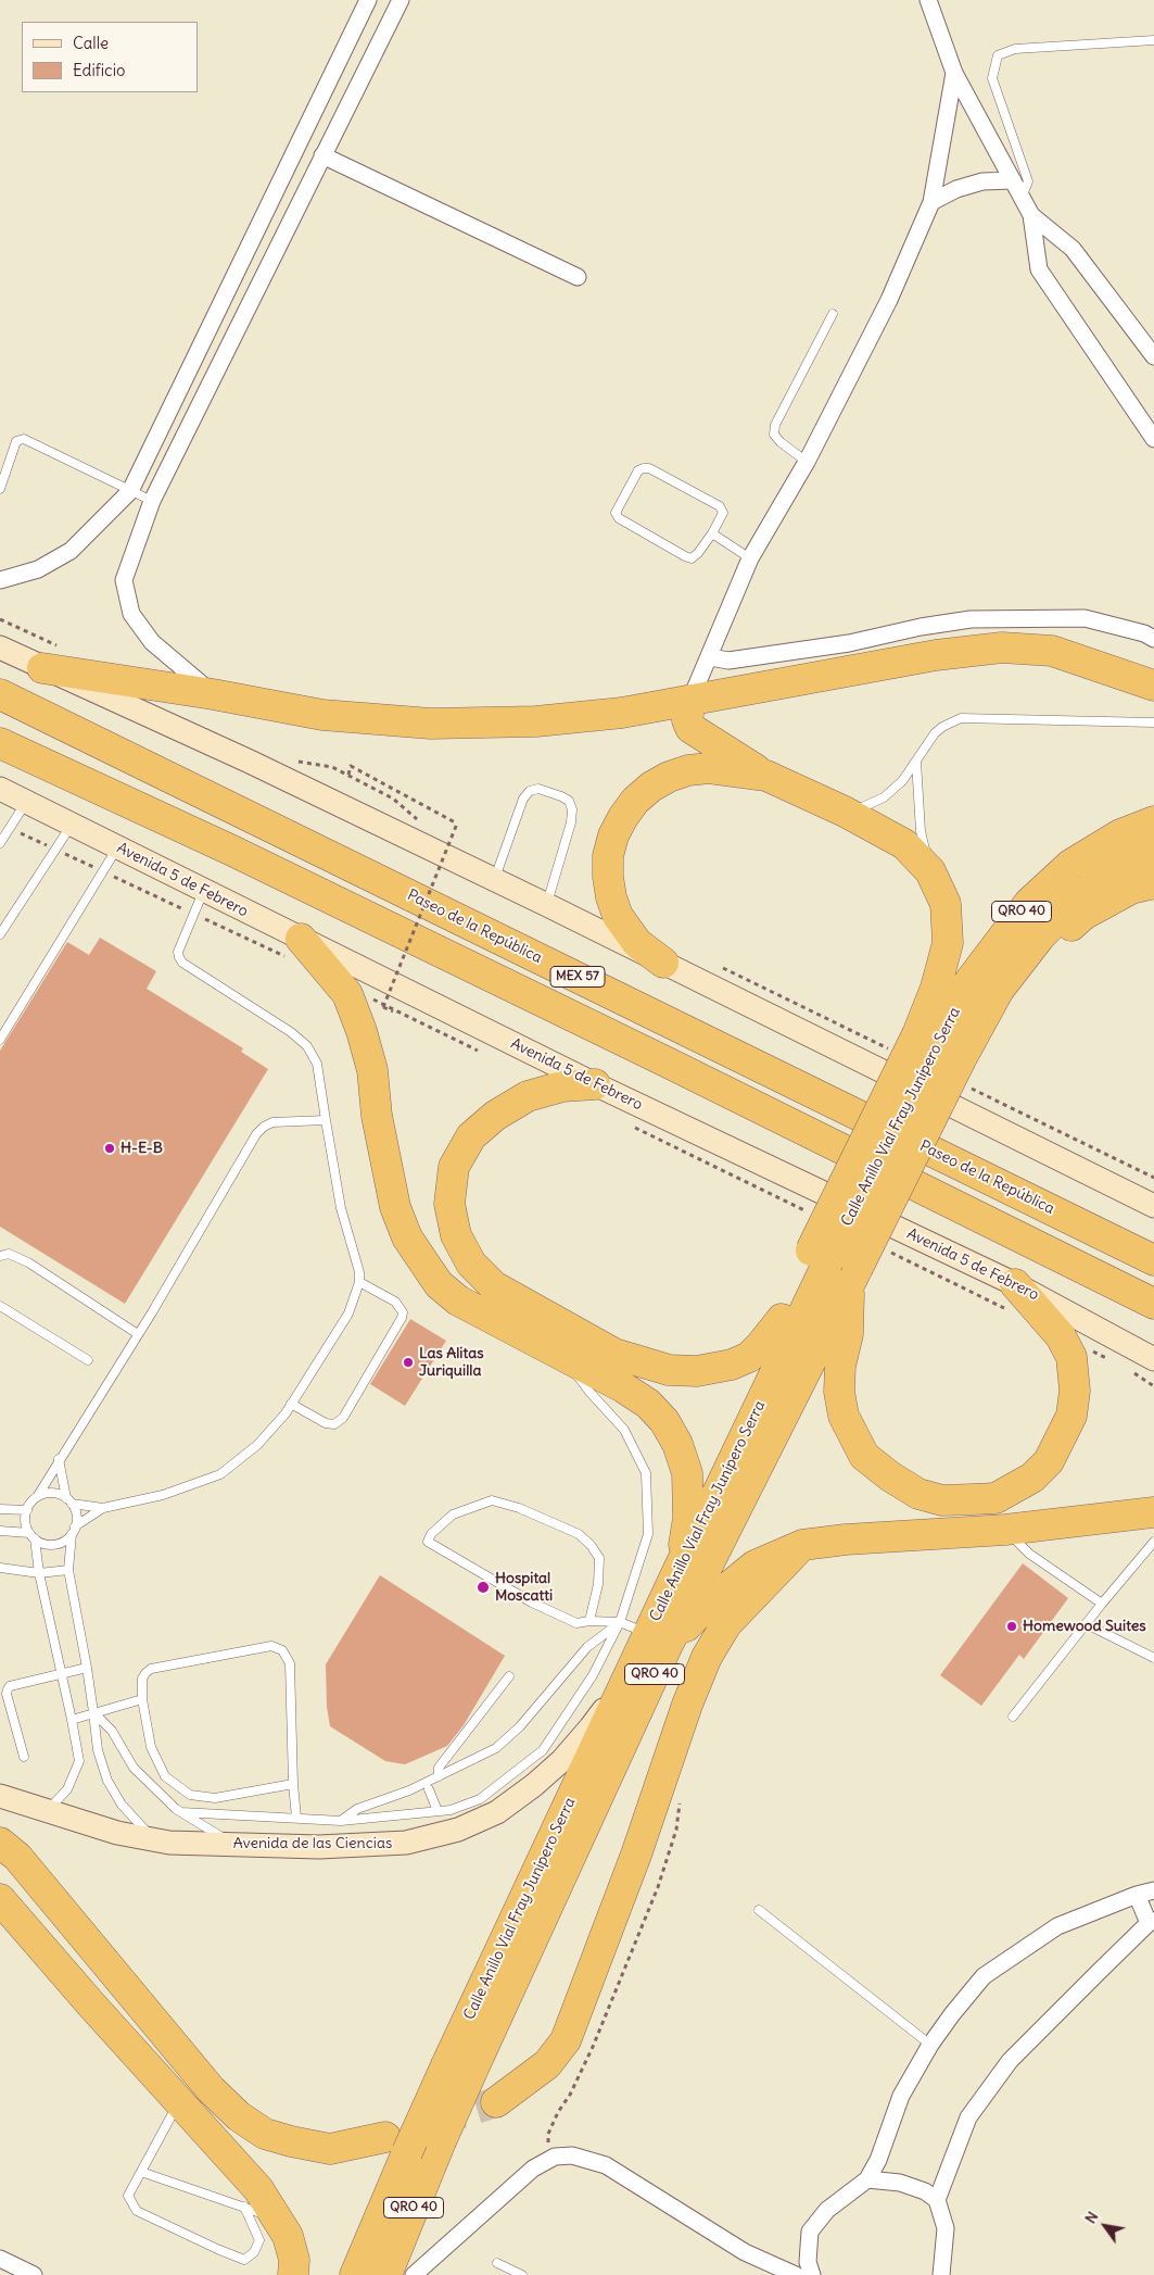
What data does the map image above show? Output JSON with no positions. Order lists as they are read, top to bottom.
{
  "streets": {
    "highway": [
      "QRO 40",
      "Paseo de la República",
      "MEX 57",
      "Calle Anillo Vial Fray Junípero Serra"
    ],
    "main road": ["Avenida 5 de Febrero", "Avenida de las Ciencias"]
  },
  "crossings": [
    ["Calle Anillo Vial Fray Junípero Serra", "Avenida de las Ciencias"]
  ],
  "places": [
    "H-E-B",
    "Las Alitas Juriquilla",
    "Hospital Moscatti",
    "Homewood Suites"
  ],
  "legend": ["Calle", "Edificio"],
  "north": "top left"
}
